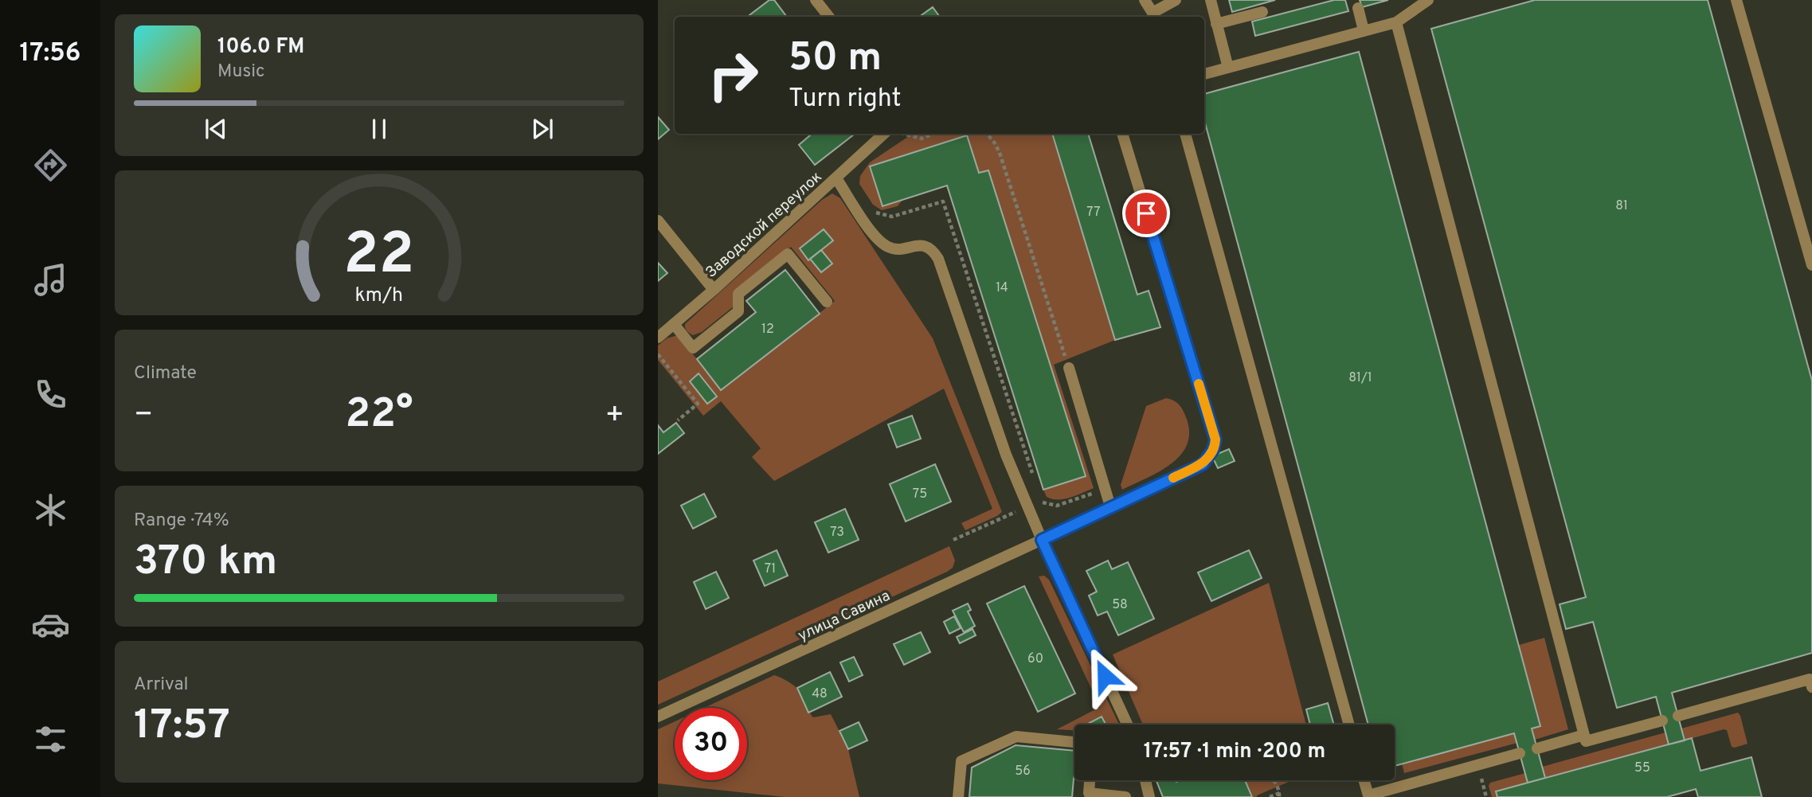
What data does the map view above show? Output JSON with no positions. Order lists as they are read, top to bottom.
{
  "streets": {
    "street": ["Заводской переулок", "улица Савина"]
  },
  "house_numbers": [
    "81",
    "77",
    "14",
    "12",
    "81/1",
    "75",
    "73",
    "71",
    "58",
    "60",
    "48",
    "55",
    "56"
  ],
  "page": {
    "tabs": "17:56",
    "turn": ["50 m", "Turn right"],
    "song": ["106.0 FM", "Music"],
    "tile": [
      "Climate",
      ["Range · 74%", "370 km"],
      ["Arrival", "17:57"]
    ],
    "heat": ["−", "22°", "+"],
    "limit": "30",
    "trip": "17:57 · 1 min · 200 m",
    "gauge": ["22", "km/h"]
  }
}
